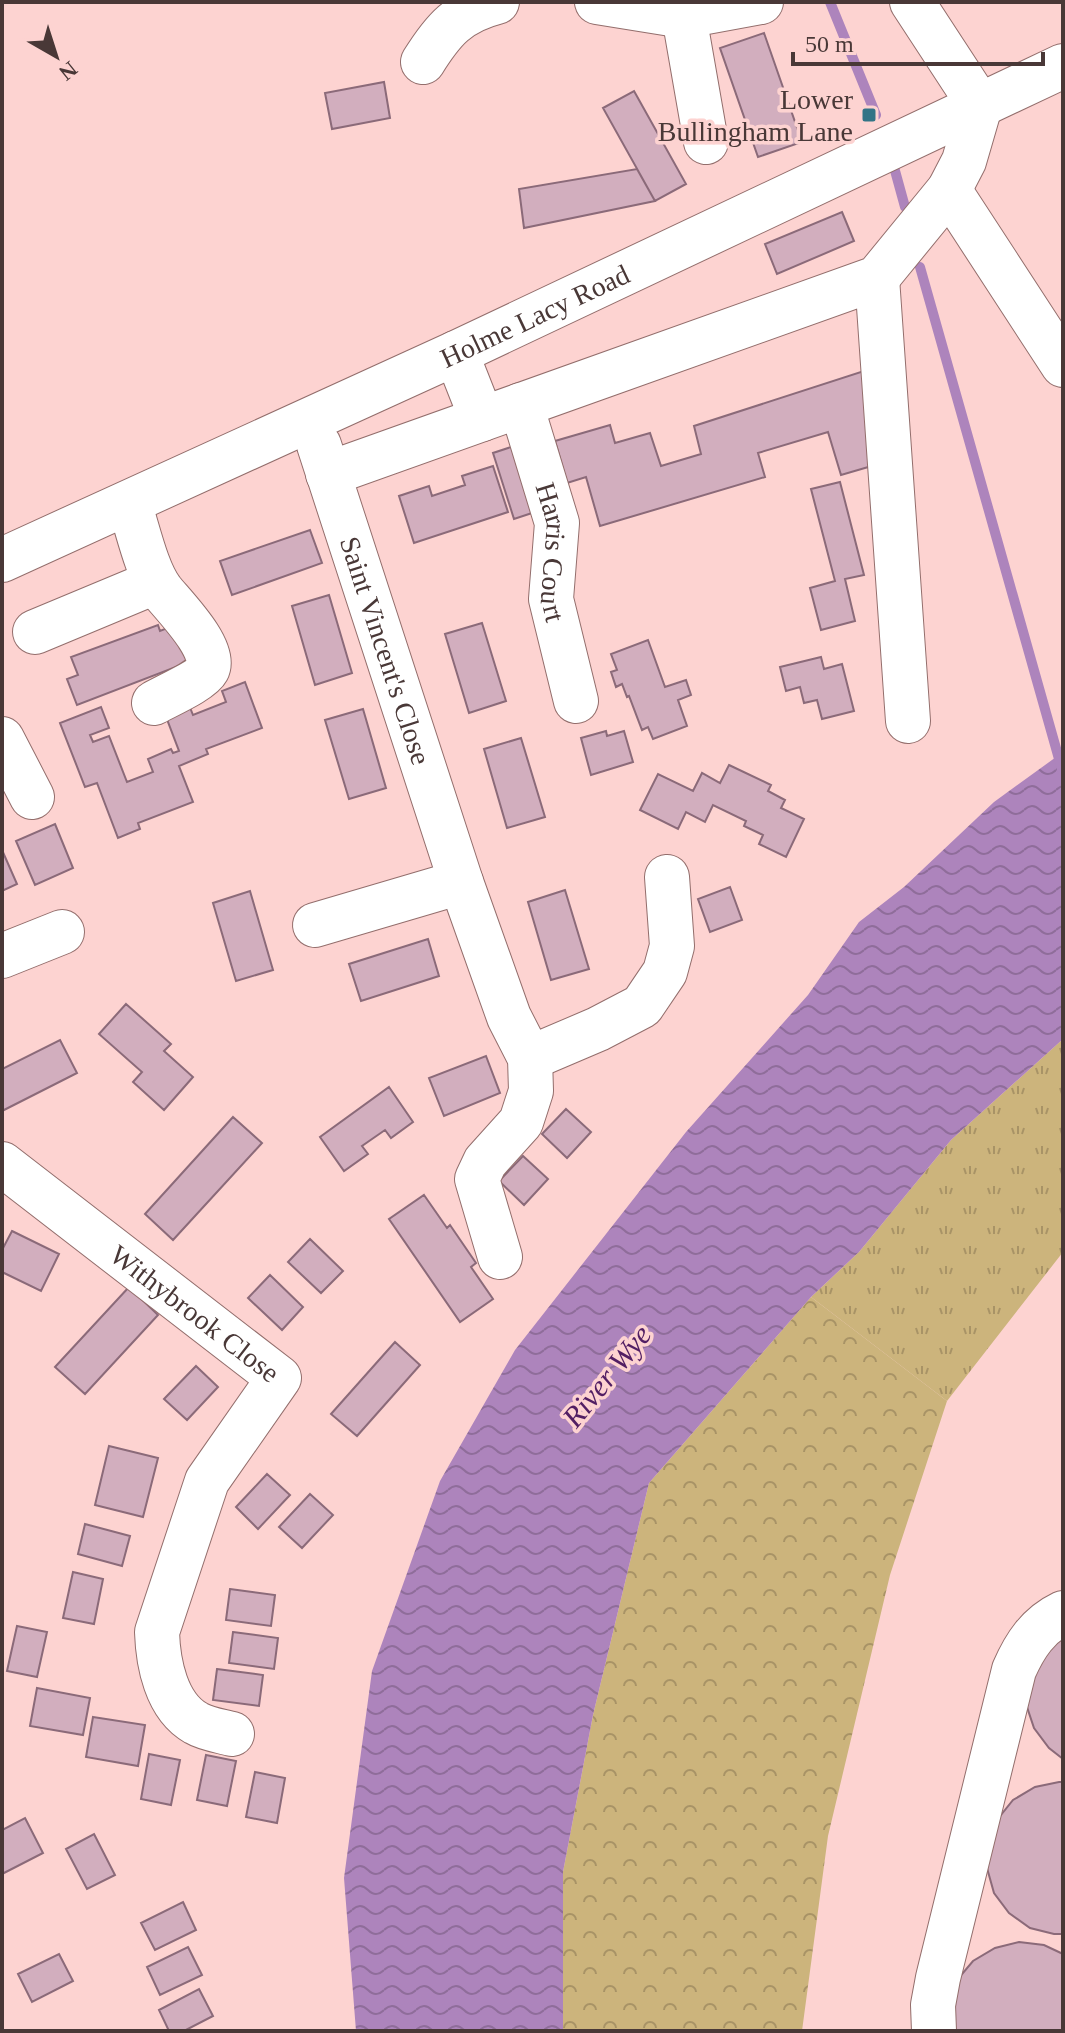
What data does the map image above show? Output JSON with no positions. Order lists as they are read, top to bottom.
{
  "streets": {
    "street": [
      "Holme Lacy Road",
      "Harris Court",
      "Saint Vincent's Close",
      "Withybrook Close"
    ]
  },
  "crossings": [
    ["Holme Lacy Road", "Harris Court"],
    ["Holme Lacy Road", "Saint Vincent's Close"]
  ],
  "water": ["River Wye"],
  "places": {
    "transit": ["Lower Bullingham Lane"]
  },
  "scale_bar": "50 m",
  "north": "bottom right"
}
